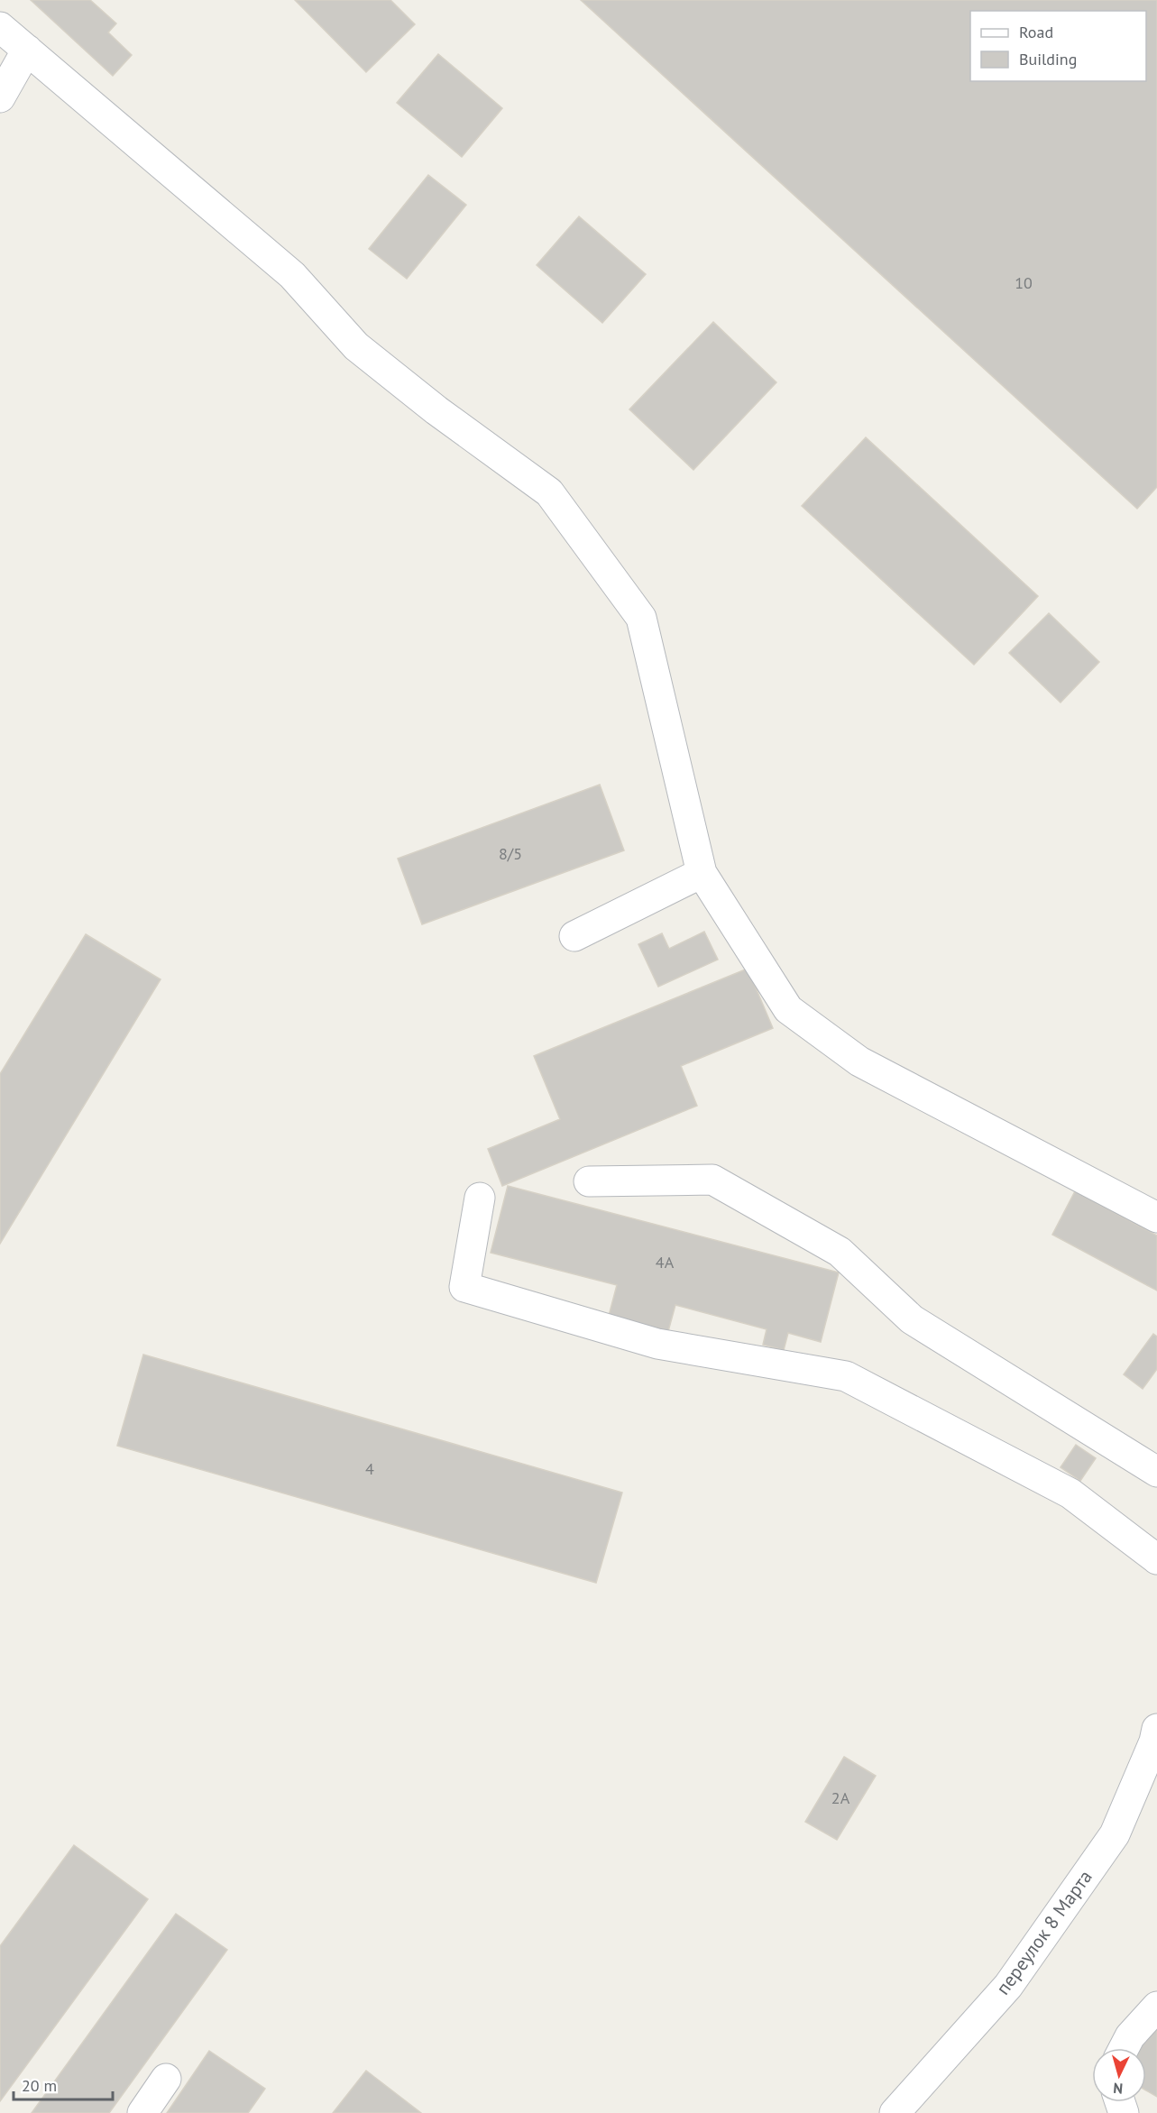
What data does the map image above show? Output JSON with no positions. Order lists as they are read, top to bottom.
{
  "streets": {
    "street": ["переулок 8 Марта"]
  },
  "house_numbers": [
    "10",
    "8/5",
    "4А",
    "4",
    "2А"
  ],
  "legend": ["Road", "Building"],
  "scale_bar": "20 m",
  "north": "bottom"
}
